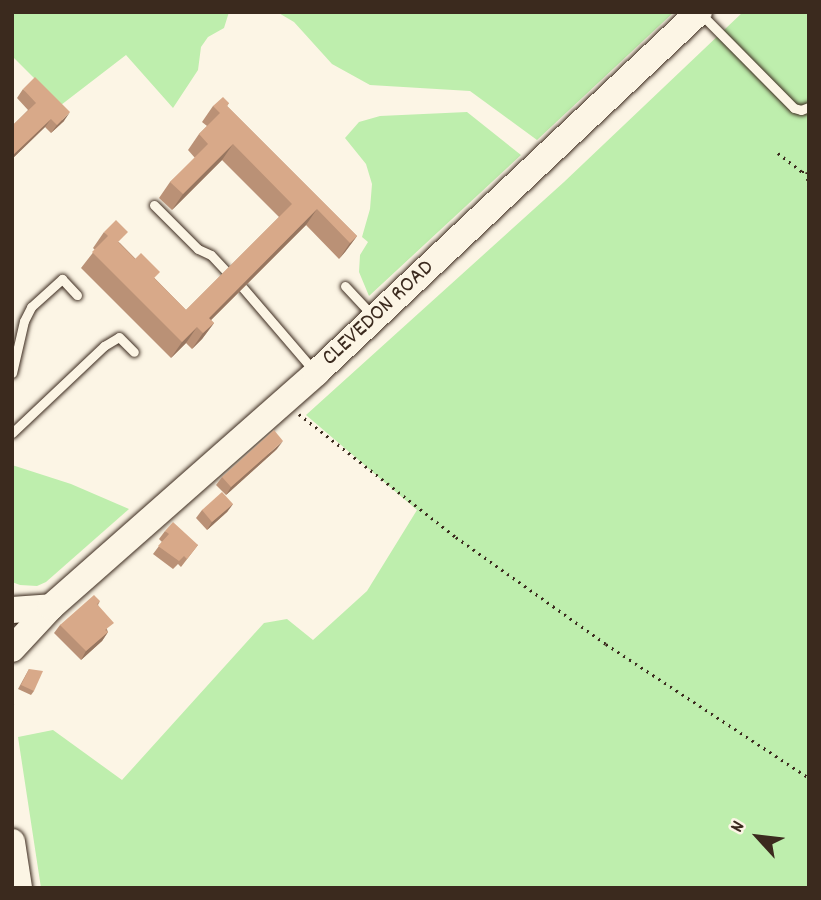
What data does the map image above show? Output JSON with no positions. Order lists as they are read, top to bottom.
{
  "streets": {
    "main road": ["CLEVEDON ROAD"]
  },
  "north": "top left"
}
